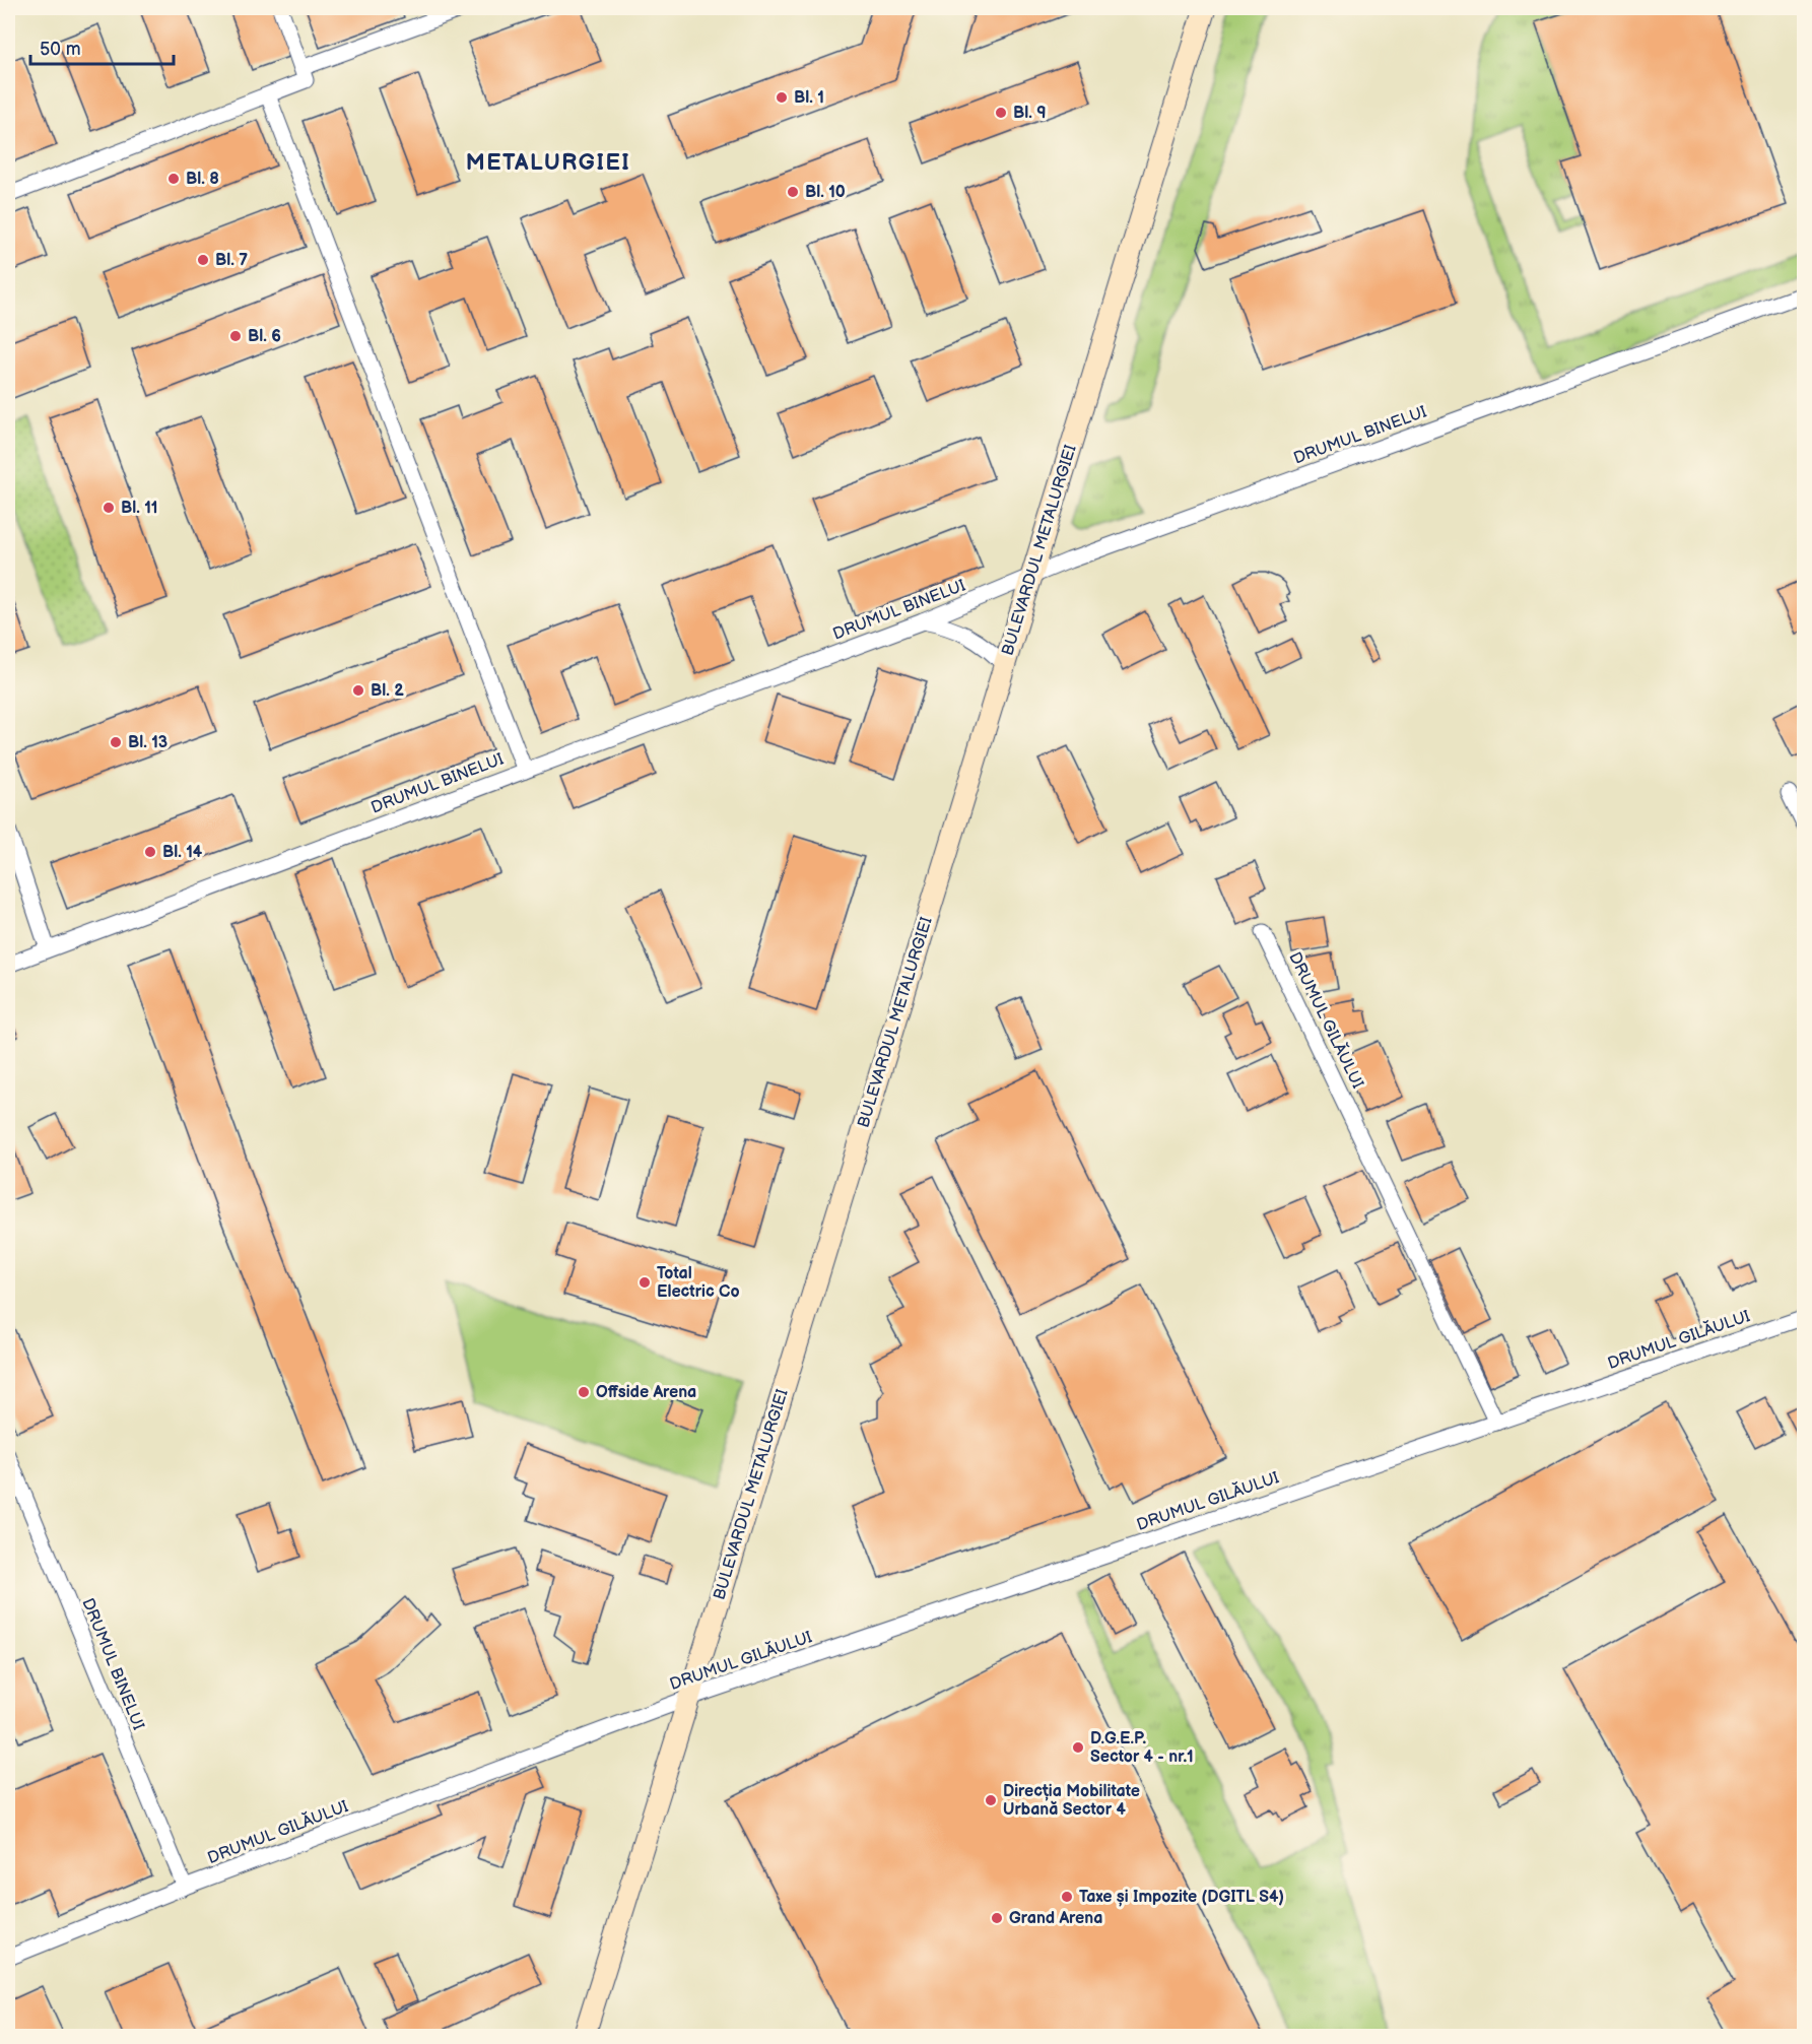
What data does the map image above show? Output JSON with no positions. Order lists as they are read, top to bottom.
{
  "streets": {
    "main road": ["BULEVARDUL METALURGIEI"],
    "street": ["DRUMUL BINELUI", "DRUMUL GILĂULUI"]
  },
  "crossings": [
    ["DRUMUL BINELUI", "BULEVARDUL METALURGIEI"],
    ["DRUMUL BINELUI", "DRUMUL GILĂULUI"],
    ["BULEVARDUL METALURGIEI", "DRUMUL GILĂULUI"]
  ],
  "districts": ["METALURGIEI"],
  "places": [
    "Bl. 1",
    "Bl. 9",
    "Bl. 8",
    "Bl. 10",
    "Bl. 7",
    "Bl. 6",
    "Bl. 11",
    "Bl. 2",
    "Bl. 13",
    "Bl. 14",
    "Total Electric Co",
    "Offside Arena",
    "D.G.E.P. Sector 4 - nr.1",
    "Direcția Mobilitate Urbană Sector 4",
    "Taxe și Impozite (DGITL S4)",
    "Grand Arena"
  ],
  "scale_bar": "50 m"
}
